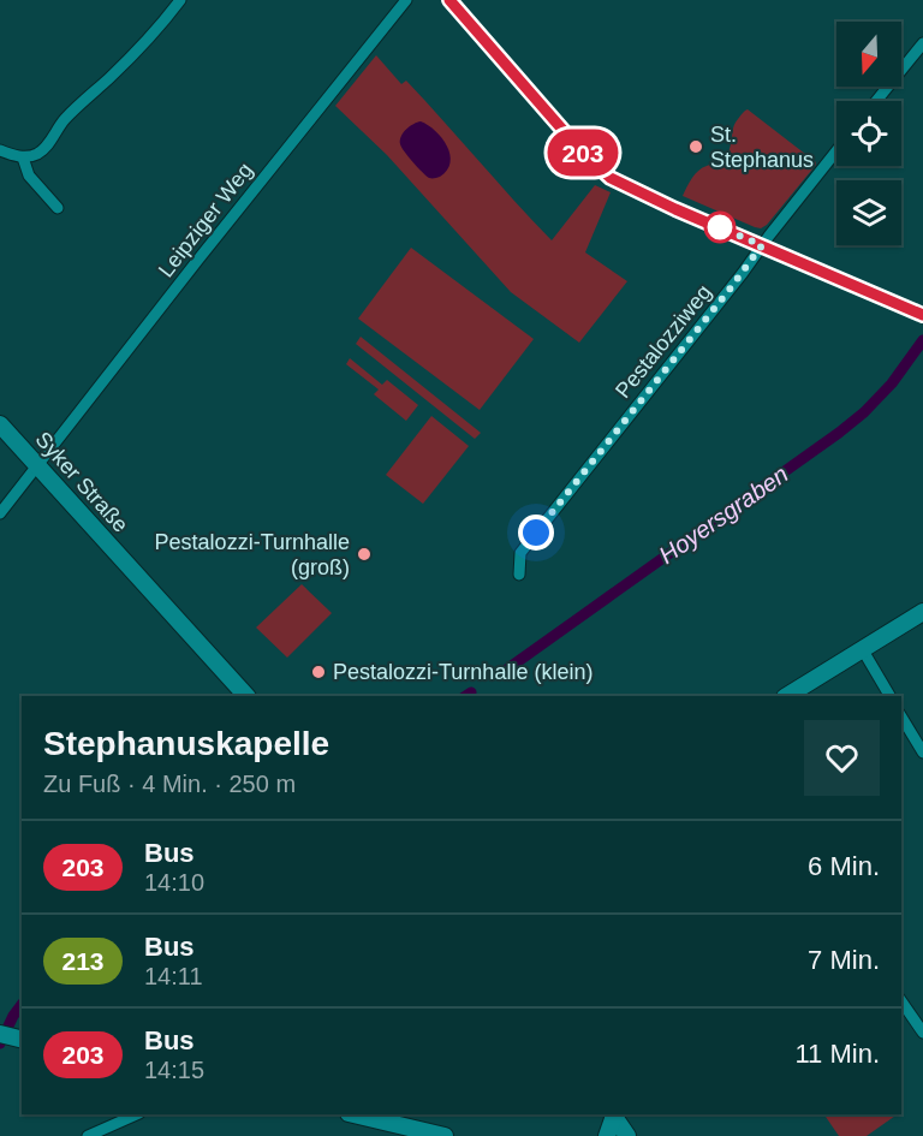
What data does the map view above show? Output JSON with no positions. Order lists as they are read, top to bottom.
{
  "streets": {
    "main road": ["Syker Straße"],
    "street": ["Leipziger Weg", "Pestalozziweg"]
  },
  "crossings": [
    ["Leipziger Weg", "Syker Straße"]
  ],
  "water": ["Hoyersgraben"],
  "places": ["St. Stephanus", "Pestalozzi-Turnhalle (groß)", "Pestalozzi-Turnhalle (klein)"],
  "lines": ["bus line 203"],
  "north": "bottom",
  "page": {
    "on_map": "203",
    "heading": ["Stephanuskapelle", "Zu Fuß · 4 Min. · 250 m"],
    "list": [
      {
        "mark": "203",
        "name": "Bus",
        "note": "14:10",
        "value": "6 Min."
      },
      {
        "mark": "213",
        "name": "Bus",
        "note": "14:11",
        "value": "7 Min."
      },
      {
        "mark": "203",
        "name": "Bus",
        "note": "14:15",
        "value": "11 Min."
      }
    ]
  }
}
